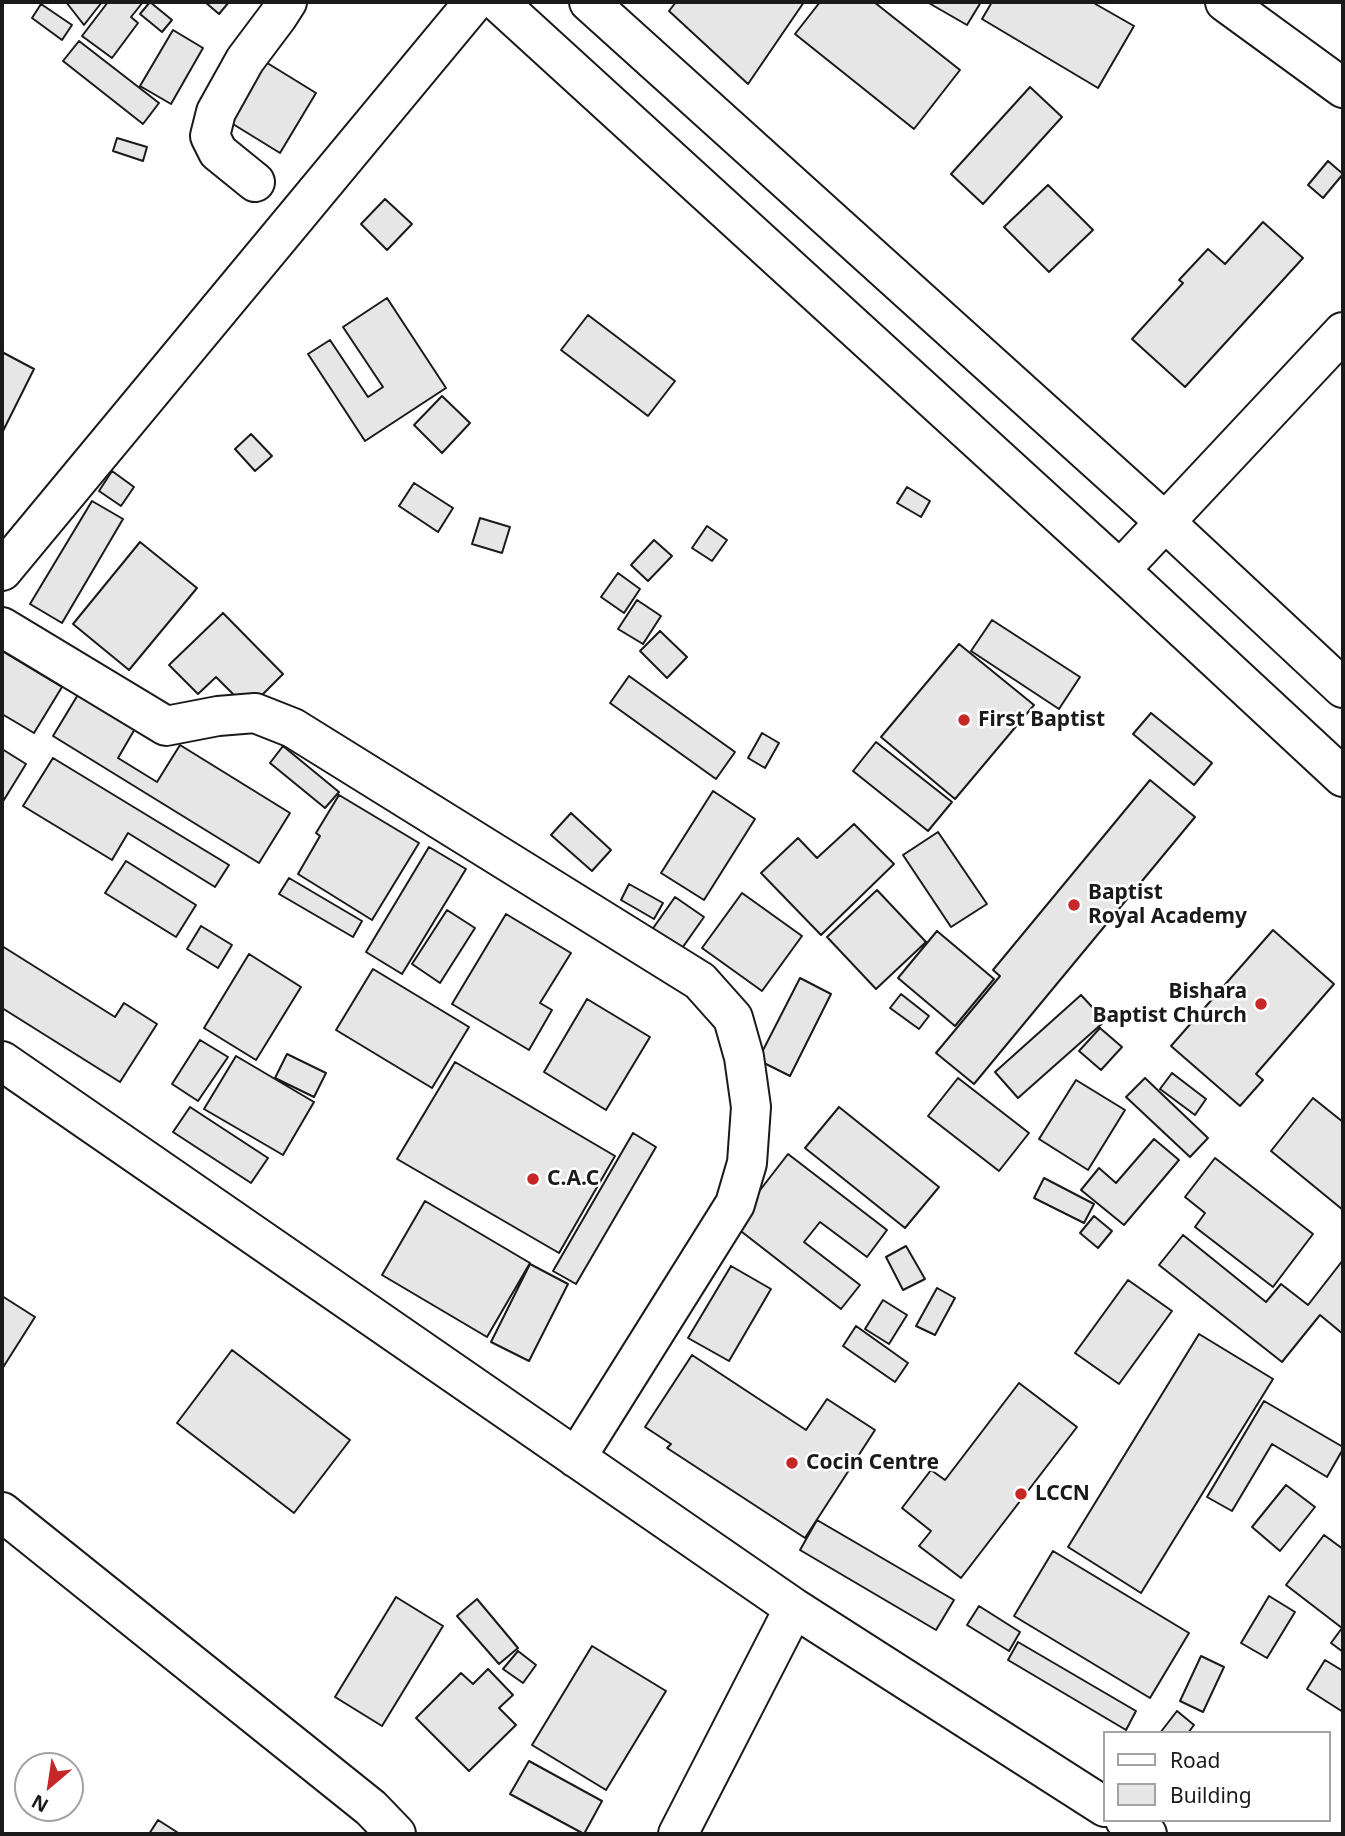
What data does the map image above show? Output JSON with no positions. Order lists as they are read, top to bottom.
{
  "places": [
    "First Baptist",
    "Baptist Royal Academy",
    "Bishara Baptist Church",
    "C.A.C",
    "Cocin Centre",
    "LCCN"
  ],
  "legend": ["Road", "Building"],
  "north": "bottom left"
}
